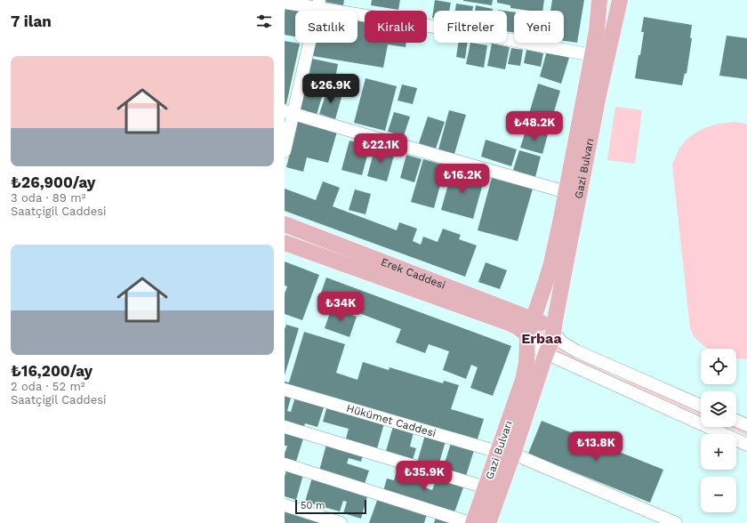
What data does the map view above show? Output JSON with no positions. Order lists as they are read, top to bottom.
{
  "streets": {
    "main road": ["Gazi Bulvarı", "Erek Caddesi"],
    "street": ["Hükümet Caddesi"]
  },
  "crossings": [
    ["Gazi Bulvarı", "Erek Caddesi"],
    ["Gazi Bulvarı", "Hükümet Caddesi"]
  ],
  "districts": ["Erbaa"],
  "scale_bar": "50 m",
  "page": {
    "heading": "7 ilan",
    "chip": [
      "Satılık",
      "Kiralık",
      "Filtreler",
      "Yeni"
    ],
    "list": [
      {
        "name": "₺26,900/ay",
        "note": "3 oda · 89 m² · Saatçigil Caddesi"
      },
      {
        "name": "₺16,200/ay",
        "note": "2 oda · 52 m² · Saatçigil Caddesi"
      }
    ],
    "price": [
      "₺26.9K",
      "₺48.2K",
      "₺22.1K",
      "₺16.2K",
      "₺34K",
      "₺13.8K",
      "₺35.9K"
    ],
    "map_buttons": ["+", "−"],
    "scale": "50 m"
  }
}
